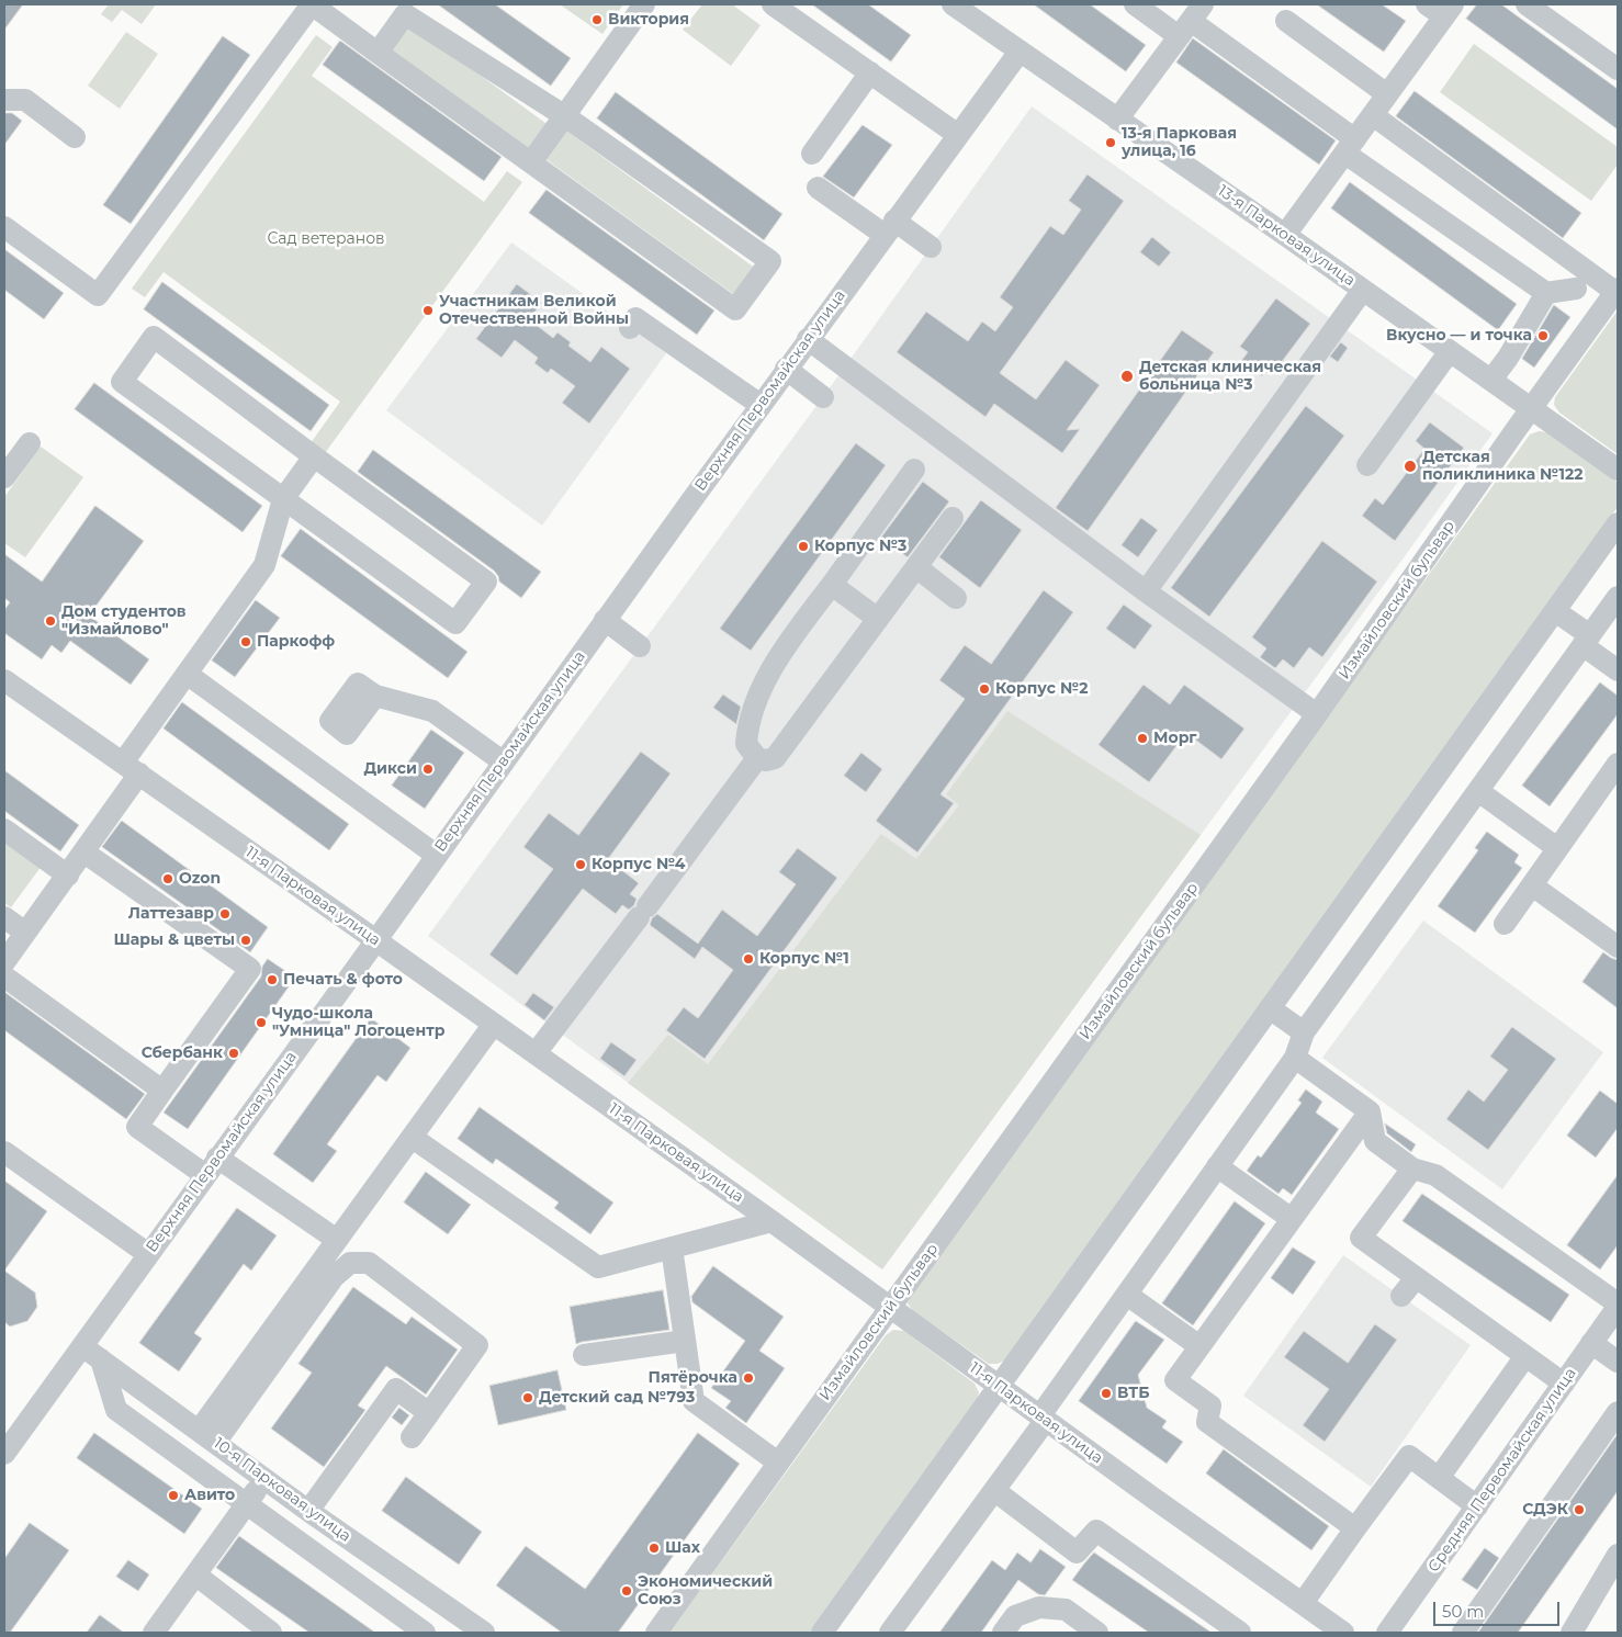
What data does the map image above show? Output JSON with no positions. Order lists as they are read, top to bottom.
{
  "streets": {
    "street": [
      "13-я Парковая улица",
      "Верхняя Первомайская улица",
      "Измайловский бульвар",
      "11-я Парковая улица",
      "Средняя Первомайская улица",
      "10-я Парковая улица"
    ]
  },
  "crossings": [
    ["13-я Парковая улица", "Верхняя Первомайская улица"],
    ["13-я Парковая улица", "Измайловский бульвар"],
    ["Верхняя Первомайская улица", "11-я Парковая улица"],
    ["Верхняя Первомайская улица", "10-я Парковая улица"],
    ["Измайловский бульвар", "11-я Парковая улица"]
  ],
  "parks": ["Сад ветеранов"],
  "places": [
    "Виктория",
    "13-я Парковая улица, 16",
    "Участникам Великой Отечественной Войны",
    "Вкусно — и точка",
    "Детская клиническая больница №3",
    "Детская поликлиника №122",
    "Корпус №3",
    "Дом студентов \"Измайлово\"",
    "Паркофф",
    "Корпус №2",
    "Морг",
    "Дикси",
    "Корпус №4",
    "Ozon",
    "Латтезавр",
    "Шары & цветы",
    "Корпус №1",
    "Печать & фото",
    "Чудо-школа \"Умница\" Логоцентр",
    "Сбербанк",
    "Пятёрочка",
    "ВТБ",
    "Детский сад №793",
    "Авито",
    "СДЭК",
    "Шах",
    "Экономический Союз"
  ],
  "scale_bar": "50 m"
}
